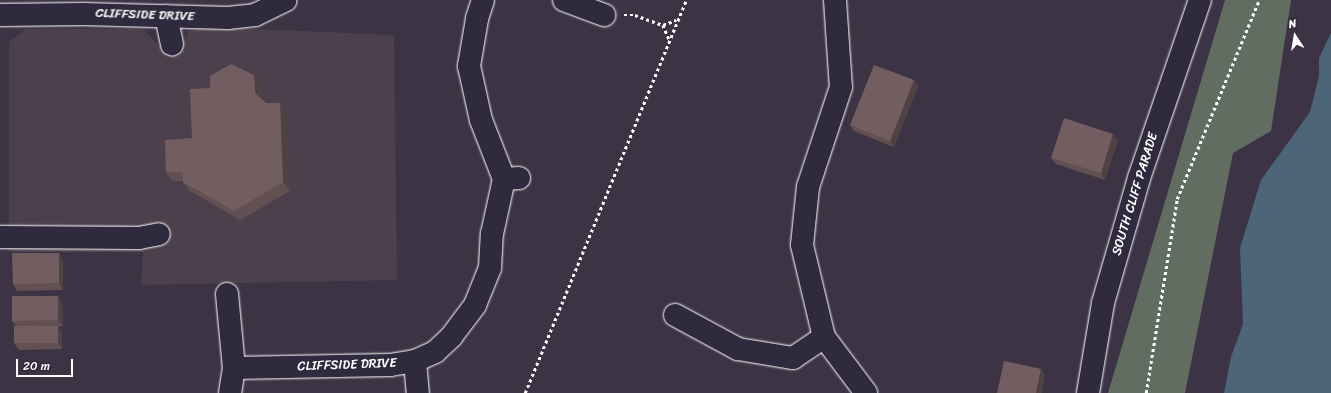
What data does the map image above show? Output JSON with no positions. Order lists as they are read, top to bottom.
{
  "streets": {
    "street": ["CLIFFSIDE DRIVE", "SOUTH CLIFF PARADE"]
  },
  "scale_bar": "20 m",
  "north": "top"
}
